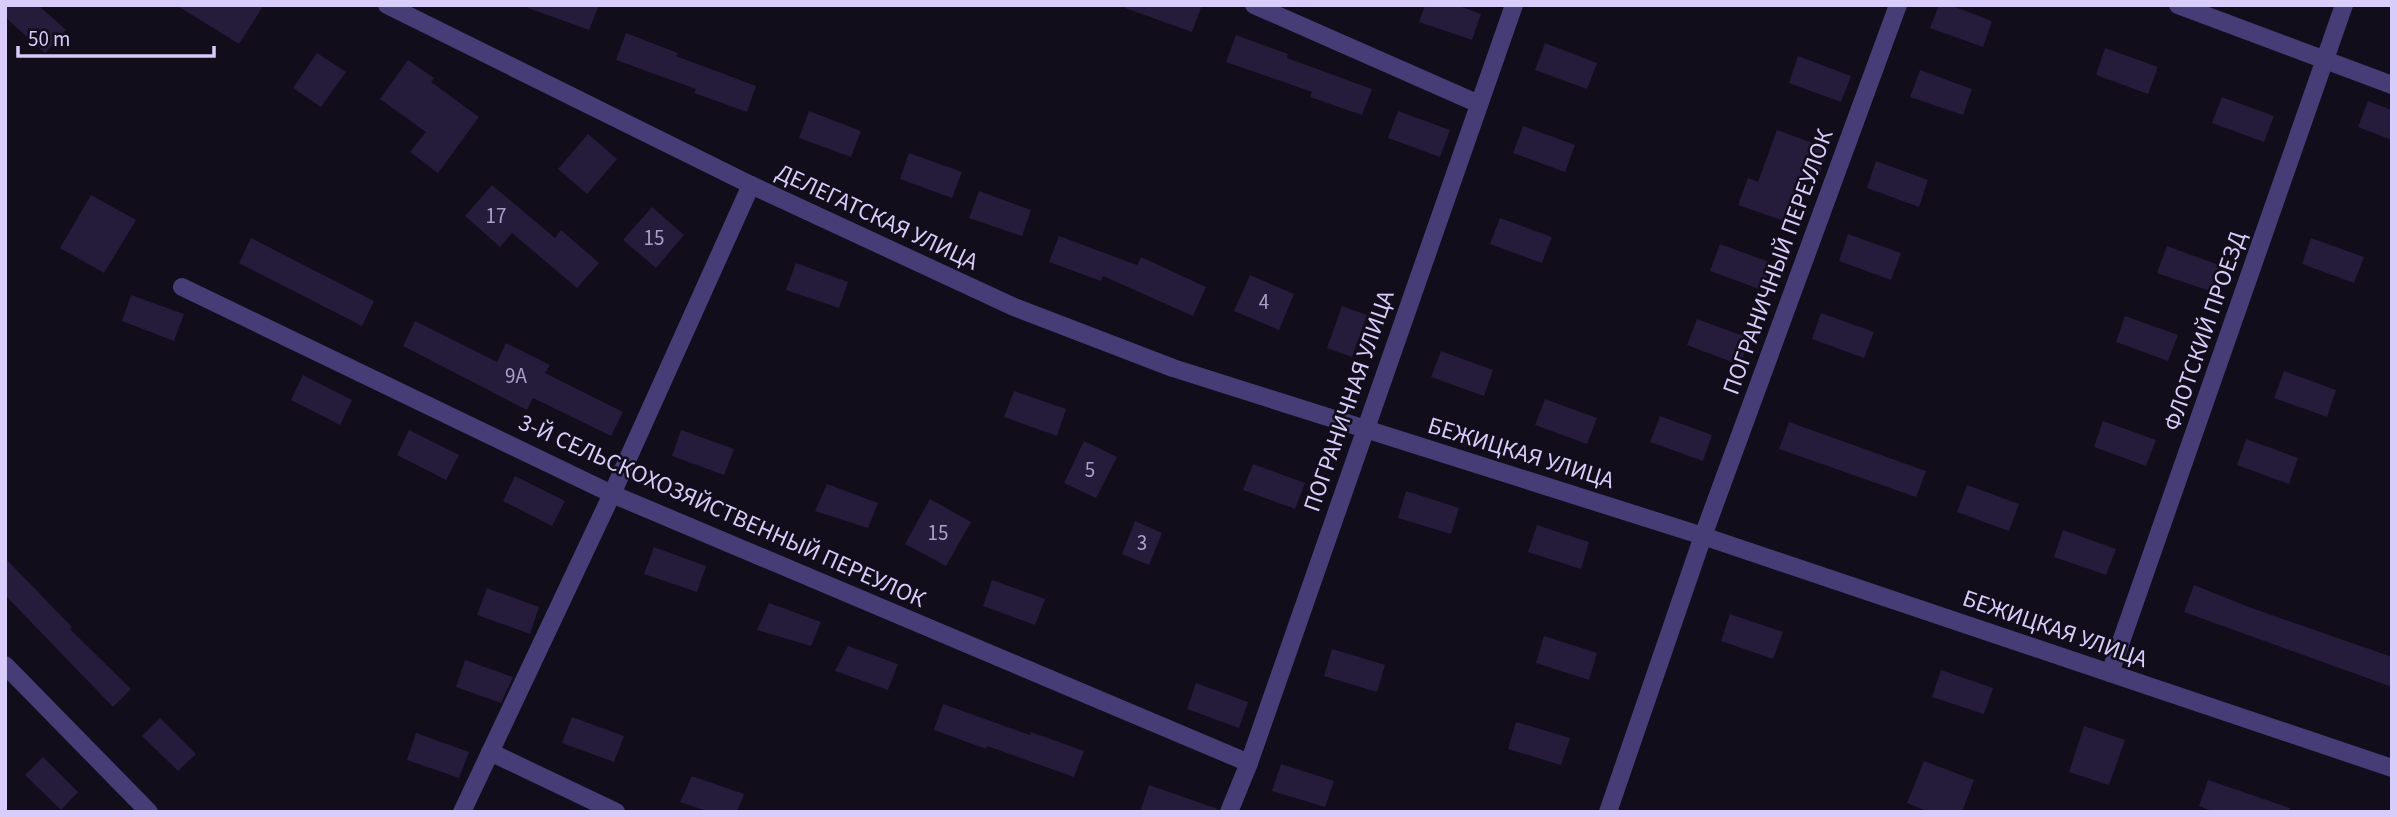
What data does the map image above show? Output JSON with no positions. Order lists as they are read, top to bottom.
{
  "streets": {
    "street": [
      "ДЕЛЕГАТСКАЯ УЛИЦА",
      "ПОГРАНИЧНЫЙ ПЕРЕУЛОК",
      "ФЛОТСКИЙ ПРОЕЗД",
      "ПОГРАНИЧНАЯ УЛИЦА",
      "БЕЖИЦКАЯ УЛИЦА",
      "3-Й СЕЛЬСКОХОЗЯЙСТВЕННЫЙ ПЕРЕУЛОК"
    ]
  },
  "crossings": [
    ["ДЕЛЕГАТСКАЯ УЛИЦА", "ПОГРАНИЧНАЯ УЛИЦА"],
    ["ДЕЛЕГАТСКАЯ УЛИЦА", "БЕЖИЦКАЯ УЛИЦА"],
    ["ПОГРАНИЧНЫЙ ПЕРЕУЛОК", "БЕЖИЦКАЯ УЛИЦА"],
    ["ФЛОТСКИЙ ПРОЕЗД", "БЕЖИЦКАЯ УЛИЦА"],
    ["ПОГРАНИЧНАЯ УЛИЦА", "БЕЖИЦКАЯ УЛИЦА"],
    ["ПОГРАНИЧНАЯ УЛИЦА", "3-Й СЕЛЬСКОХОЗЯЙСТВЕННЫЙ ПЕРЕУЛОК"]
  ],
  "house_numbers": [
    "17",
    "15",
    "4",
    "9А",
    "5",
    "15",
    "3"
  ],
  "scale_bar": "50 m"
}
